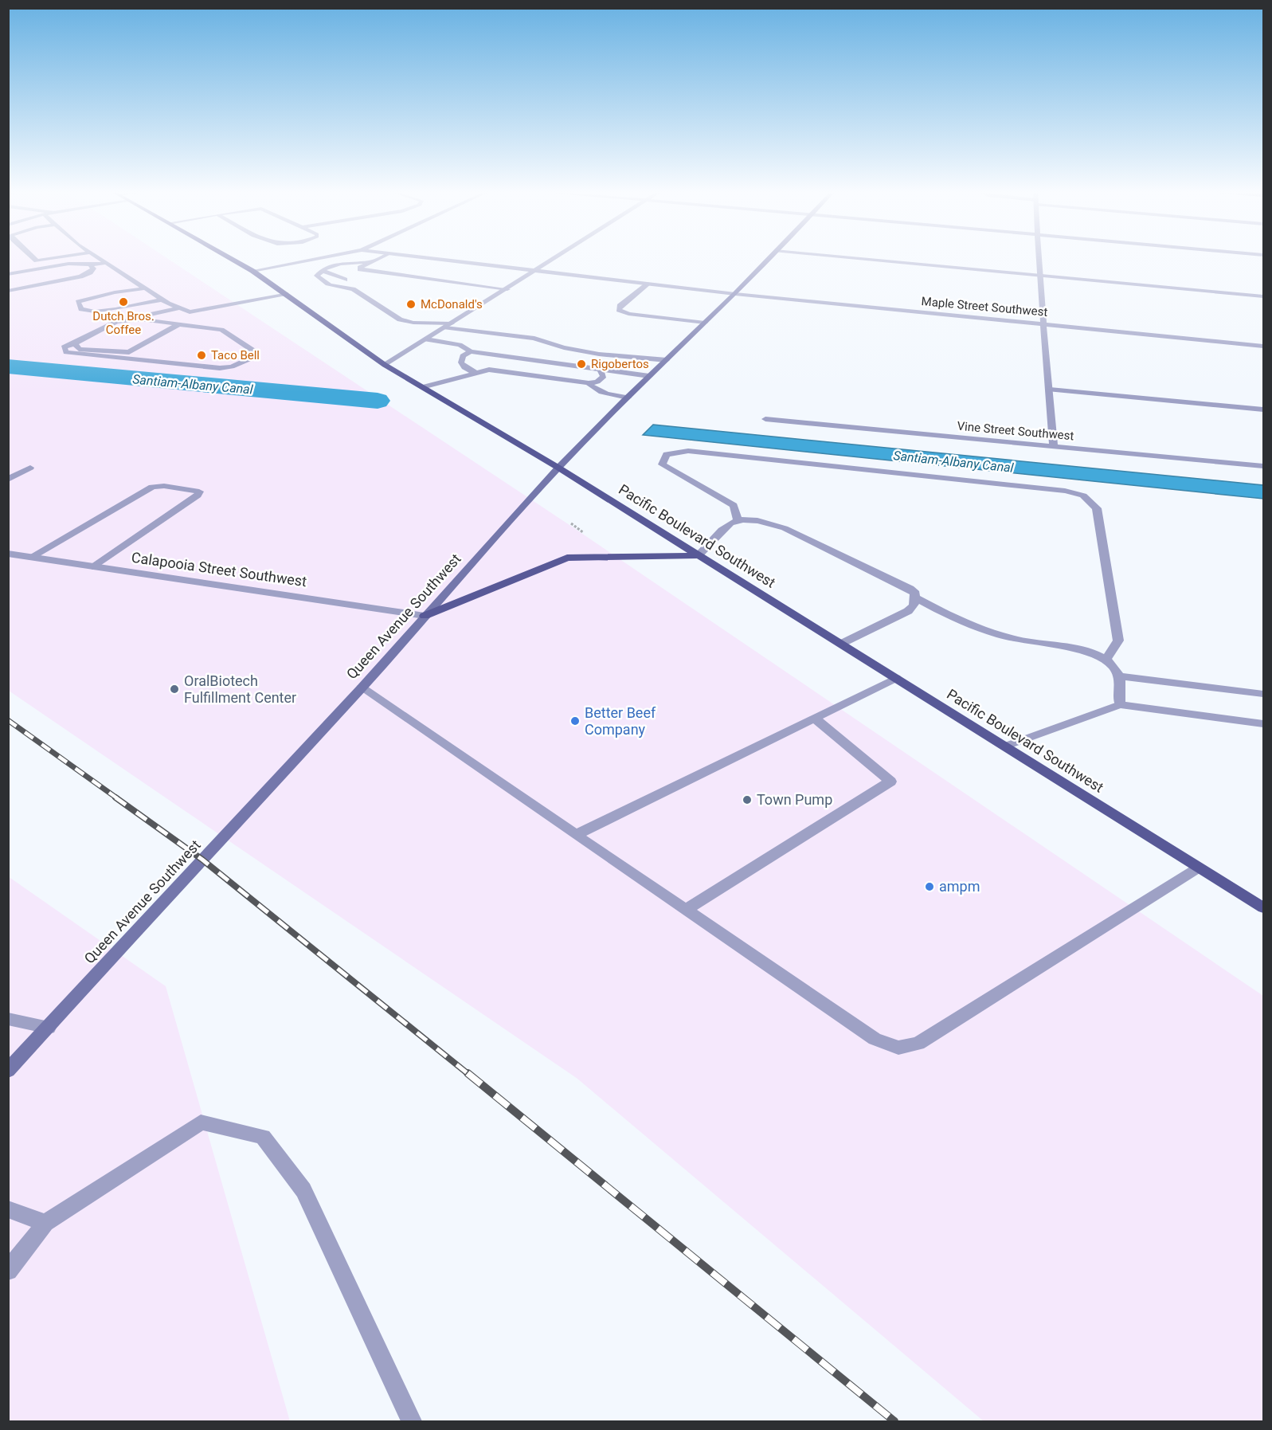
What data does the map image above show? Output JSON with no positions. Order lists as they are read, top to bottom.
{
  "streets": {
    "main road": ["Pacific Boulevard Southwest", "Queen Avenue Southwest"],
    "street": ["Maple Street Southwest", "Vine Street Southwest", "Calapooia Street Southwest"]
  },
  "crossings": [
    ["Maple Street Southwest", "Queen Avenue Southwest"],
    ["Pacific Boulevard Southwest", "Queen Avenue Southwest"],
    ["Calapooia Street Southwest", "Queen Avenue Southwest"]
  ],
  "water": ["Santiam-Albany Canal"],
  "places": [
    "Dutch Bros. Coffee",
    "McDonald's",
    "Taco Bell",
    "Rigobertos",
    "OralBiotech Fulfillment Center",
    "Better Beef Company",
    "Town Pump",
    "ampm"
  ]
}
